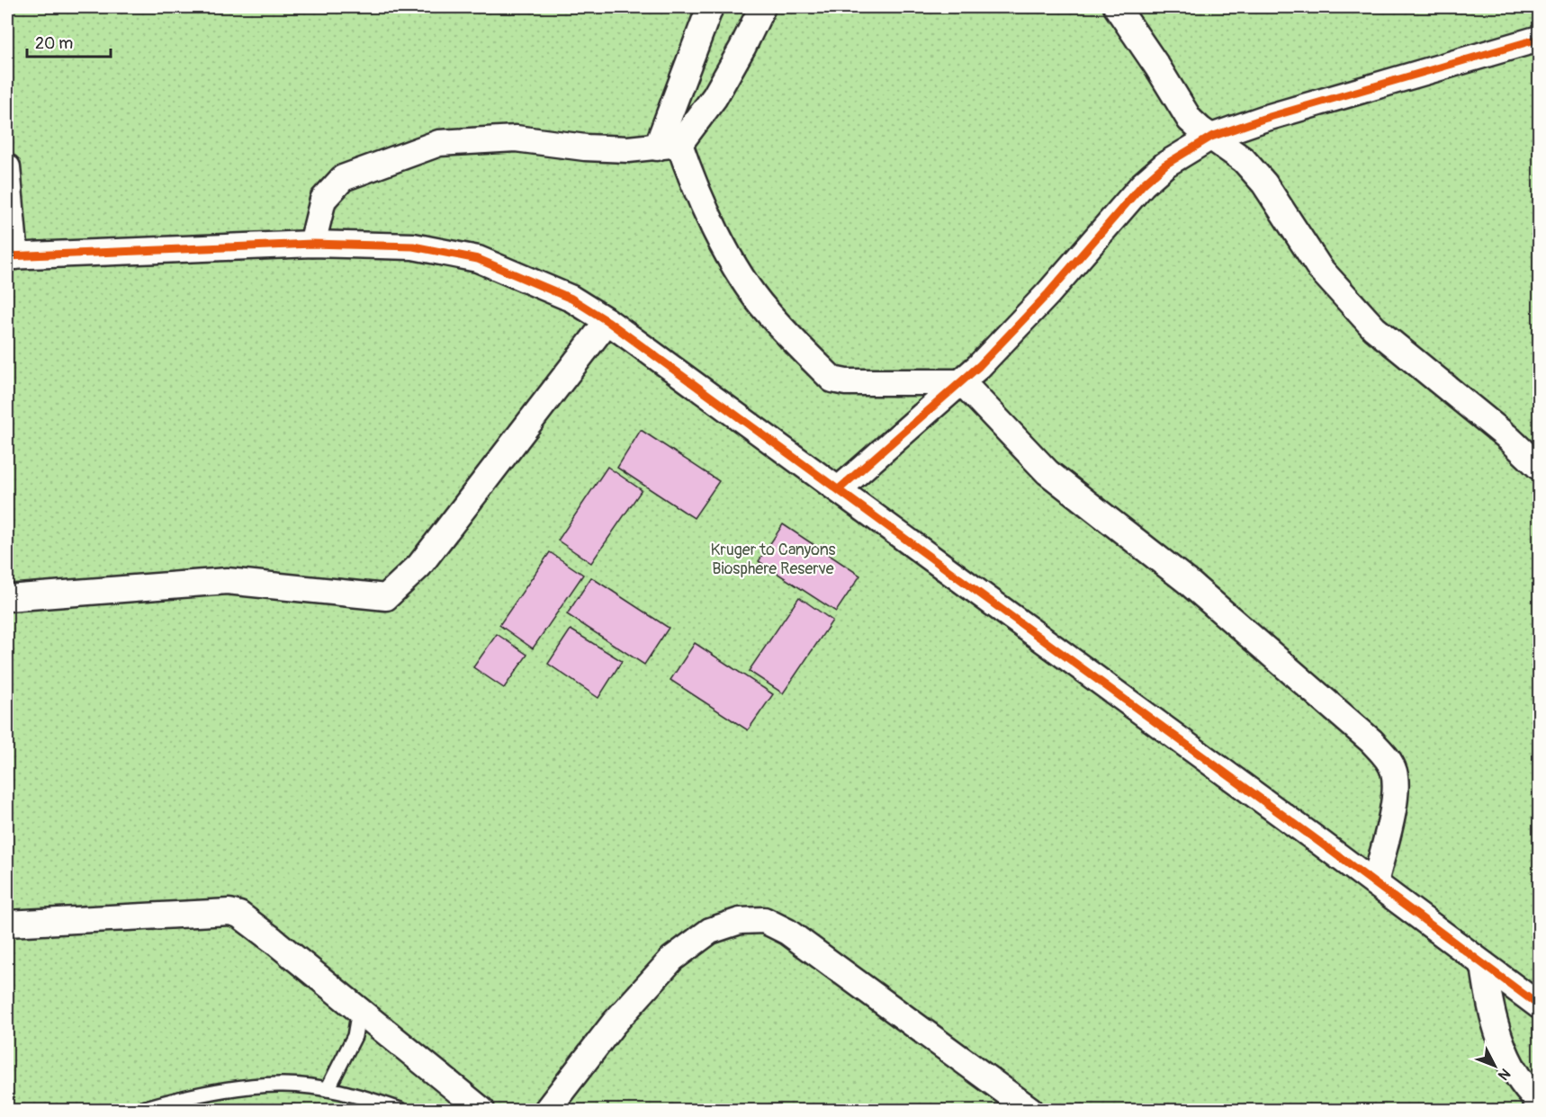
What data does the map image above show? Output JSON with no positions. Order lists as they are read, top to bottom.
{
  "parks": ["Kruger to Canyons Biosphere Reserve"],
  "scale_bar": "20 m",
  "north": "bottom right"
}
